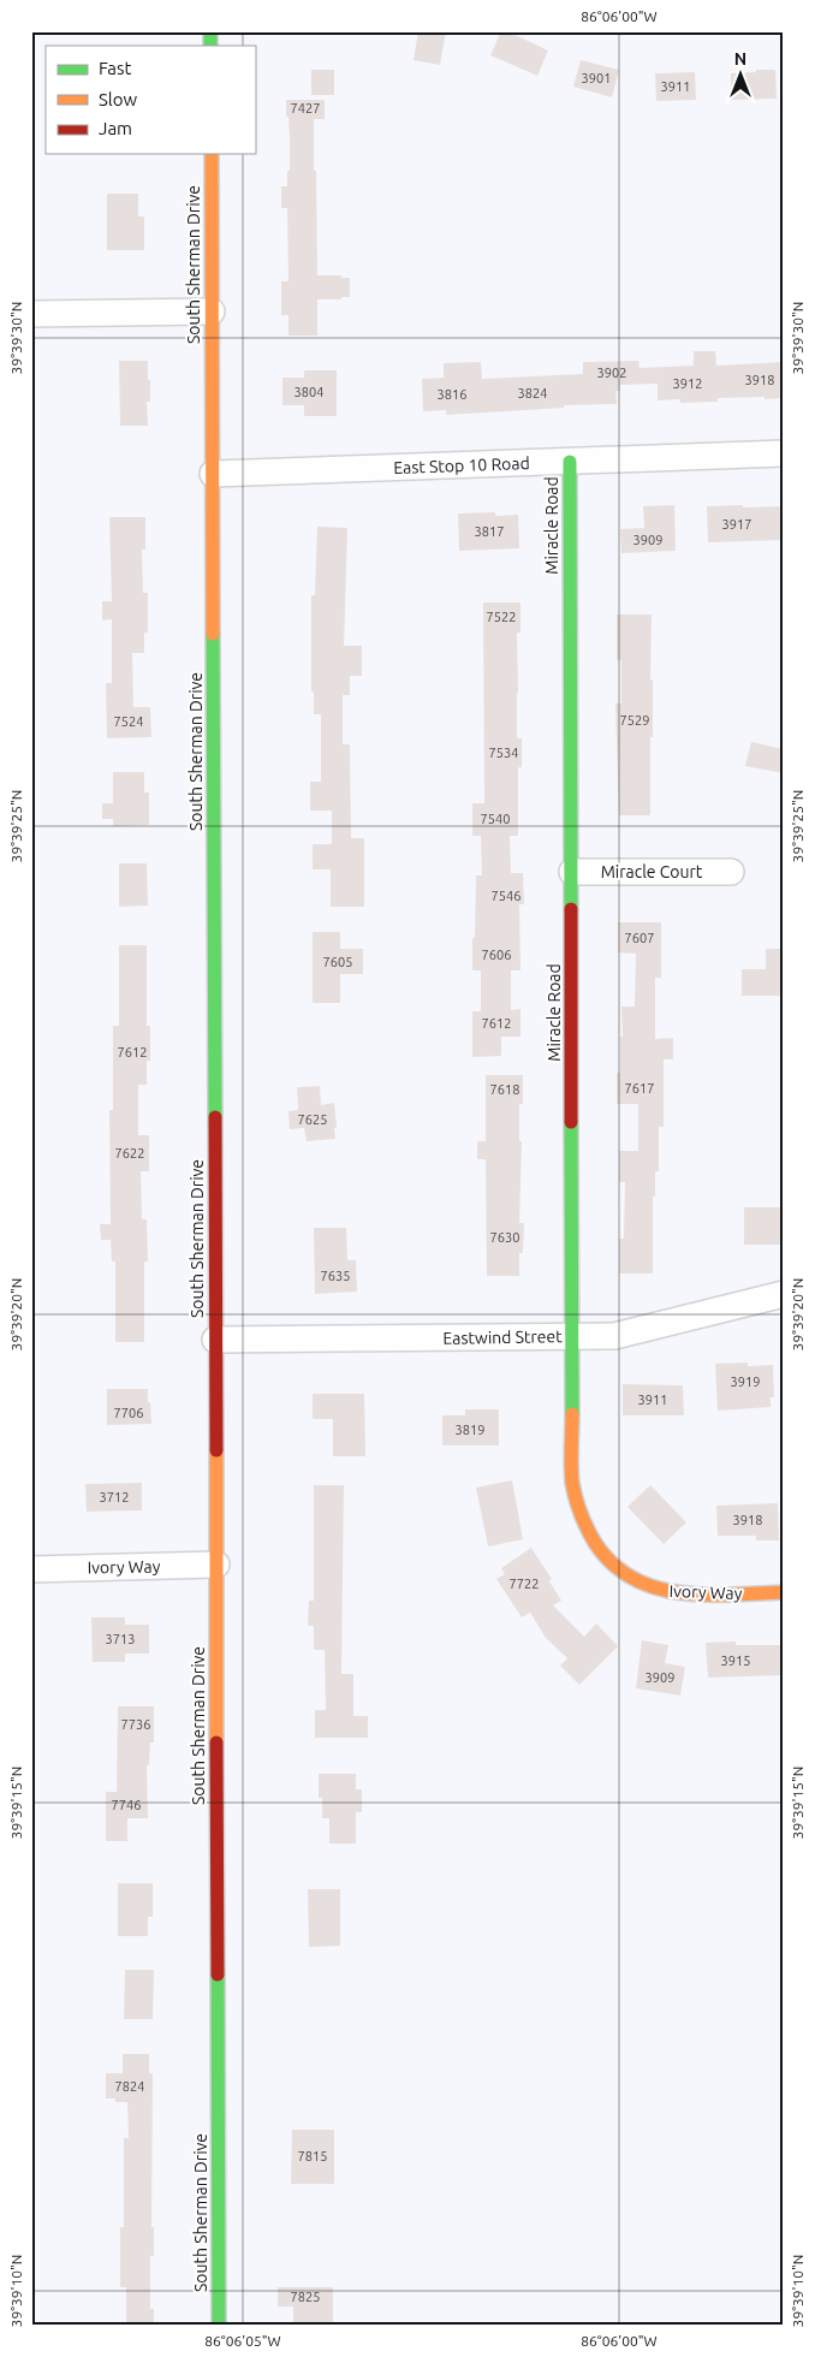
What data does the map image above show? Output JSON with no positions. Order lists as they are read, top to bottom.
{
  "streets": {
    "street": [
      "South Sherman Drive",
      "East Stop 10 Road",
      "Miracle Road",
      "Miracle Court",
      "Eastwind Street",
      "Ivory Way"
    ]
  },
  "crossings": [
    ["South Sherman Drive", "East Stop 10 Road"],
    ["South Sherman Drive", "Eastwind Street"],
    ["South Sherman Drive", "Ivory Way"],
    ["East Stop 10 Road", "Miracle Road"],
    ["Miracle Road", "Miracle Court"],
    ["Miracle Road", "Eastwind Street"],
    ["Miracle Road", "Ivory Way"]
  ],
  "house_numbers": [
    "3901",
    "3911",
    "7427",
    "3902",
    "3918",
    "3912",
    "3804",
    "3824",
    "3816",
    "3917",
    "3817",
    "3909",
    "7522",
    "7529",
    "7524",
    "7534",
    "7540",
    "7546",
    "7607",
    "7606",
    "7605",
    "7612",
    "7612",
    "7617",
    "7618",
    "7625",
    "7622",
    "7630",
    "7635",
    "3919",
    "3911",
    "7706",
    "3819",
    "3712",
    "3918",
    "7722",
    "3713",
    "3915",
    "3909",
    "7736",
    "7746",
    "7824",
    "7815",
    "7825"
  ],
  "legend": ["Fast", "Slow", "Jam"],
  "north": "top",
  "coordinates": [
    "86°06'00\"W",
    "39°39'30\"N",
    "39°39'25\"N",
    "39°39'20\"N",
    "39°39'15\"N",
    "39°39'10\"N",
    "86°06'05\"W"
  ]
}
